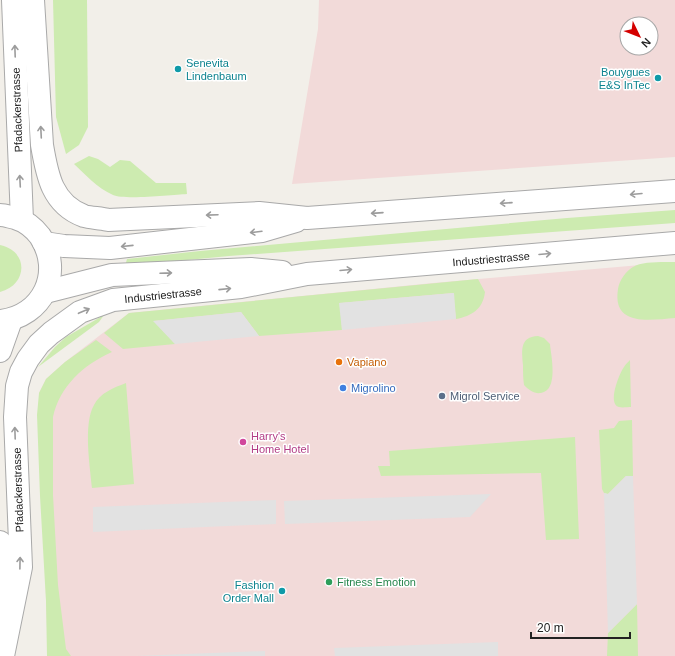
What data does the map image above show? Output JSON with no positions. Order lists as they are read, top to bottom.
{
  "streets": {
    "street": ["Pfadackerstrasse", "Industriestrasse"]
  },
  "crossings": [
    ["Pfadackerstrasse", "Industriestrasse"]
  ],
  "places": [
    "Senevita Lindenbaum",
    "Bouygues E&S InTec",
    "Vapiano",
    "Migrolino",
    "Migrol Service",
    "Harry's Home Hotel",
    "Fitness Emotion",
    "Fashion Order Mall"
  ],
  "scale_bar": "20 m",
  "north": "bottom right"
}
